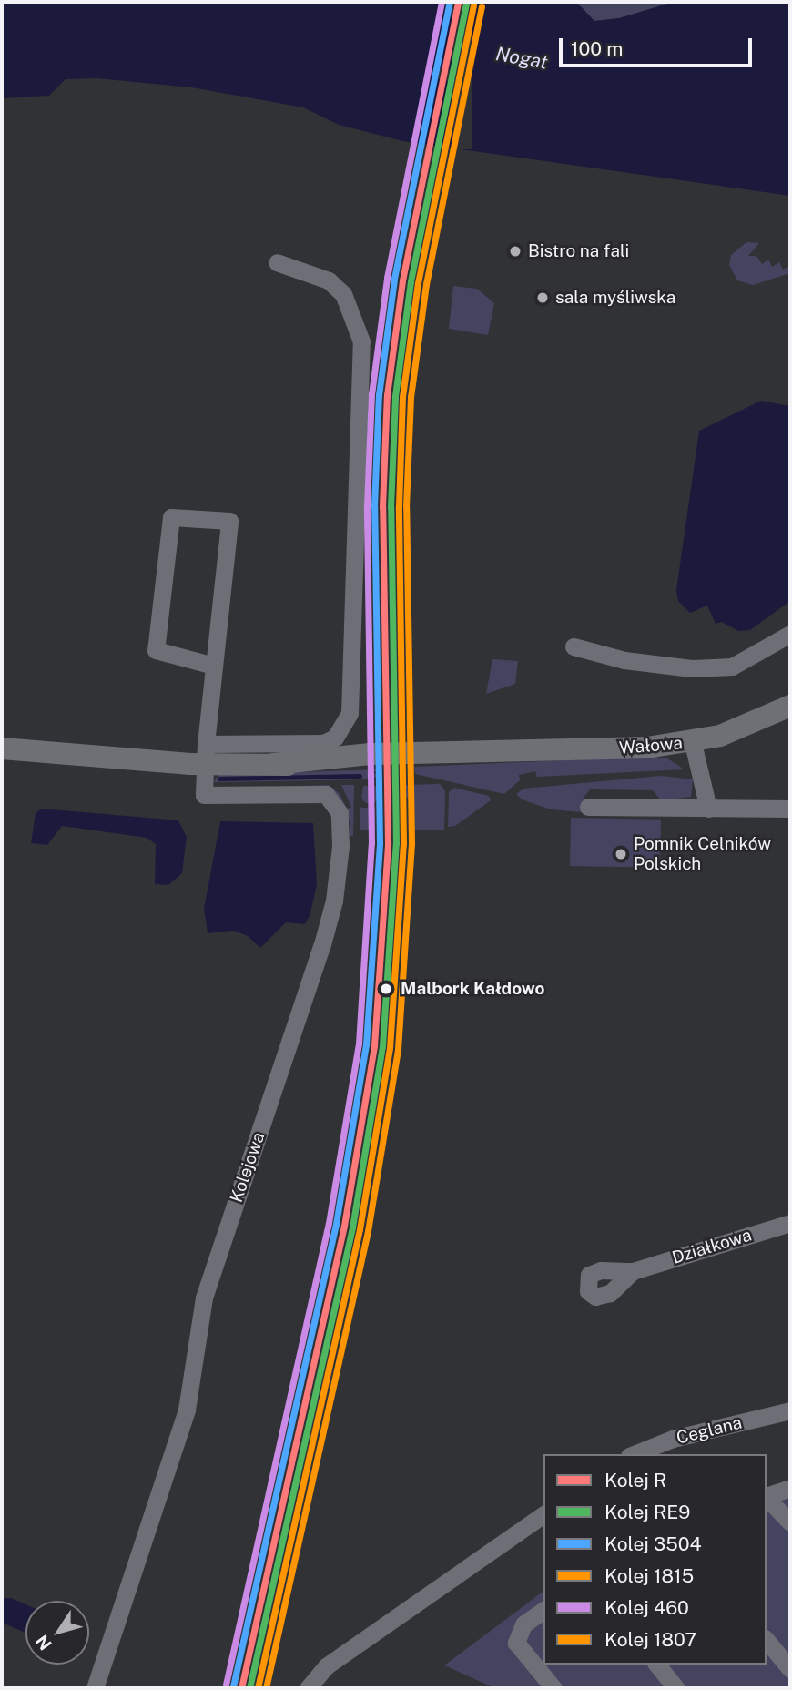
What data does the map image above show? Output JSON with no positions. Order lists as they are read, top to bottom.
{
  "streets": {
    "main road": ["Wałowa"],
    "street": ["Kolejowa", "Działkowa", "Ceglana"]
  },
  "crossings": [
    ["Wałowa", "Kolejowa"]
  ],
  "water": ["Nogat"],
  "places": [
    "Bistro na fali",
    "sala myśliwska",
    "Pomnik Celników Polskich",
    "Malbork Kałdowo"
  ],
  "lines": [
    "rail line R",
    "rail line 3504",
    "rail line 460",
    "rail line RE9",
    "rail line 1815",
    "rail line 1807"
  ],
  "legend": [
    "Kolej R",
    "Kolej RE9",
    "Kolej 3504",
    "Kolej 1815",
    "Kolej 460",
    "Kolej 1807"
  ],
  "scale_bar": "100 m",
  "north": "bottom left"
}
